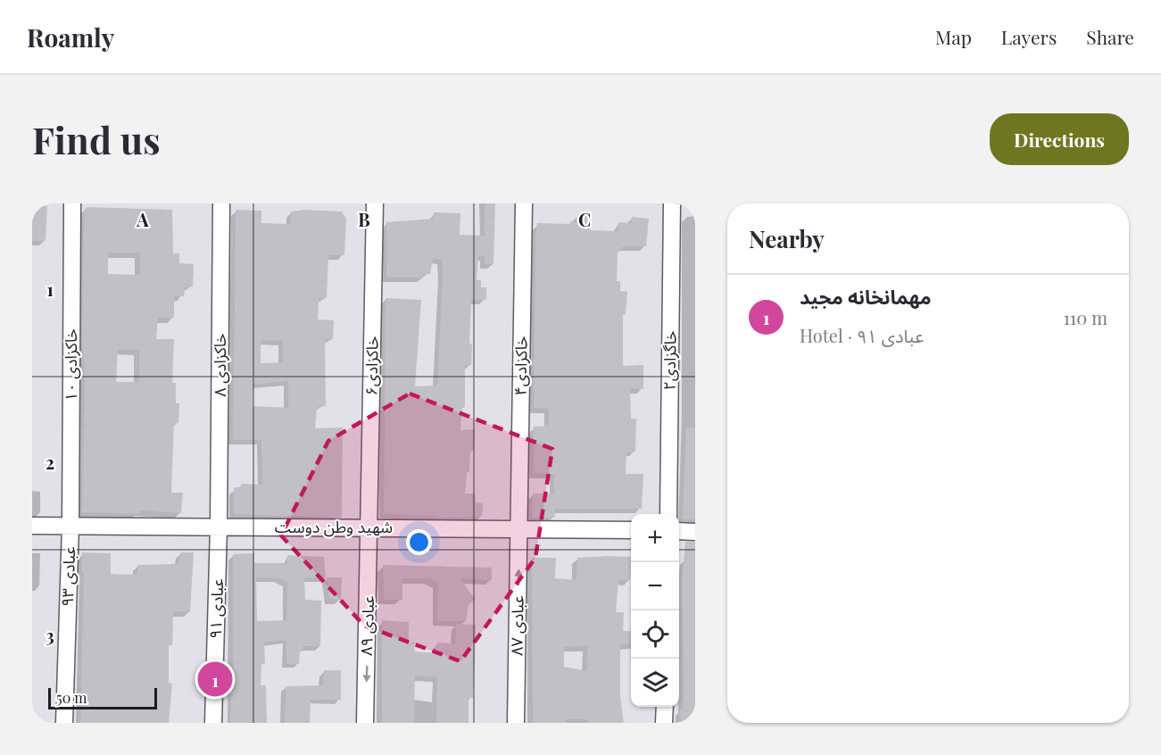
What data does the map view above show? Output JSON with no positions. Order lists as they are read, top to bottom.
{
  "streets": {
    "street": [
      "خاگزادی۲",
      "خاکزادی ۱۰",
      "خاکزادی ۸",
      "خاکزادی۶",
      "خاکزادی۴",
      "شهید وطن دوست",
      "عبادی ۹۳",
      "عبادی ۹۱",
      "عبادی ۸۹",
      "عبادی ۸۷"
    ]
  },
  "crossings": [
    ["خاکزادی ۱۰", "شهید وطن دوست"],
    ["خاکزادی ۱۰", "عبادی ۹۳"],
    ["خاکزادی ۸", "شهید وطن دوست"],
    ["خاکزادی ۸", "عبادی ۹۱"],
    ["خاکزادی۶", "شهید وطن دوست"],
    ["خاکزادی۶", "عبادی ۸۹"],
    ["خاکزادی۴", "شهید وطن دوست"],
    ["خاکزادی۴", "عبادی ۸۷"],
    ["شهید وطن دوست", "عبادی ۹۳"],
    ["شهید وطن دوست", "عبادی ۹۱"],
    ["شهید وطن دوست", "عبادی ۸۹"],
    ["شهید وطن دوست", "عبادی ۸۷"]
  ],
  "one_way": ["عبادی ۸۹", "عبادی ۸۷"],
  "scale_bar": "50 m",
  "page": {
    "header": "Roamly",
    "nav": ["Map", "Layers", "Share"],
    "buttons": "Directions",
    "title": "Find us",
    "heading": "Nearby",
    "list": [
      {
        "mark": "1",
        "name": "مهمانخانه مجید",
        "note": "Hotel · عبادی ۹۱",
        "value": "110 m"
      }
    ],
    "map_buttons": ["+", "−"],
    "pins": "1",
    "scale": "50 m"
  },
  "grid": {
    "columns": ["A", "B", "C"],
    "rows": ["1", "2", "3"]
  }
}
